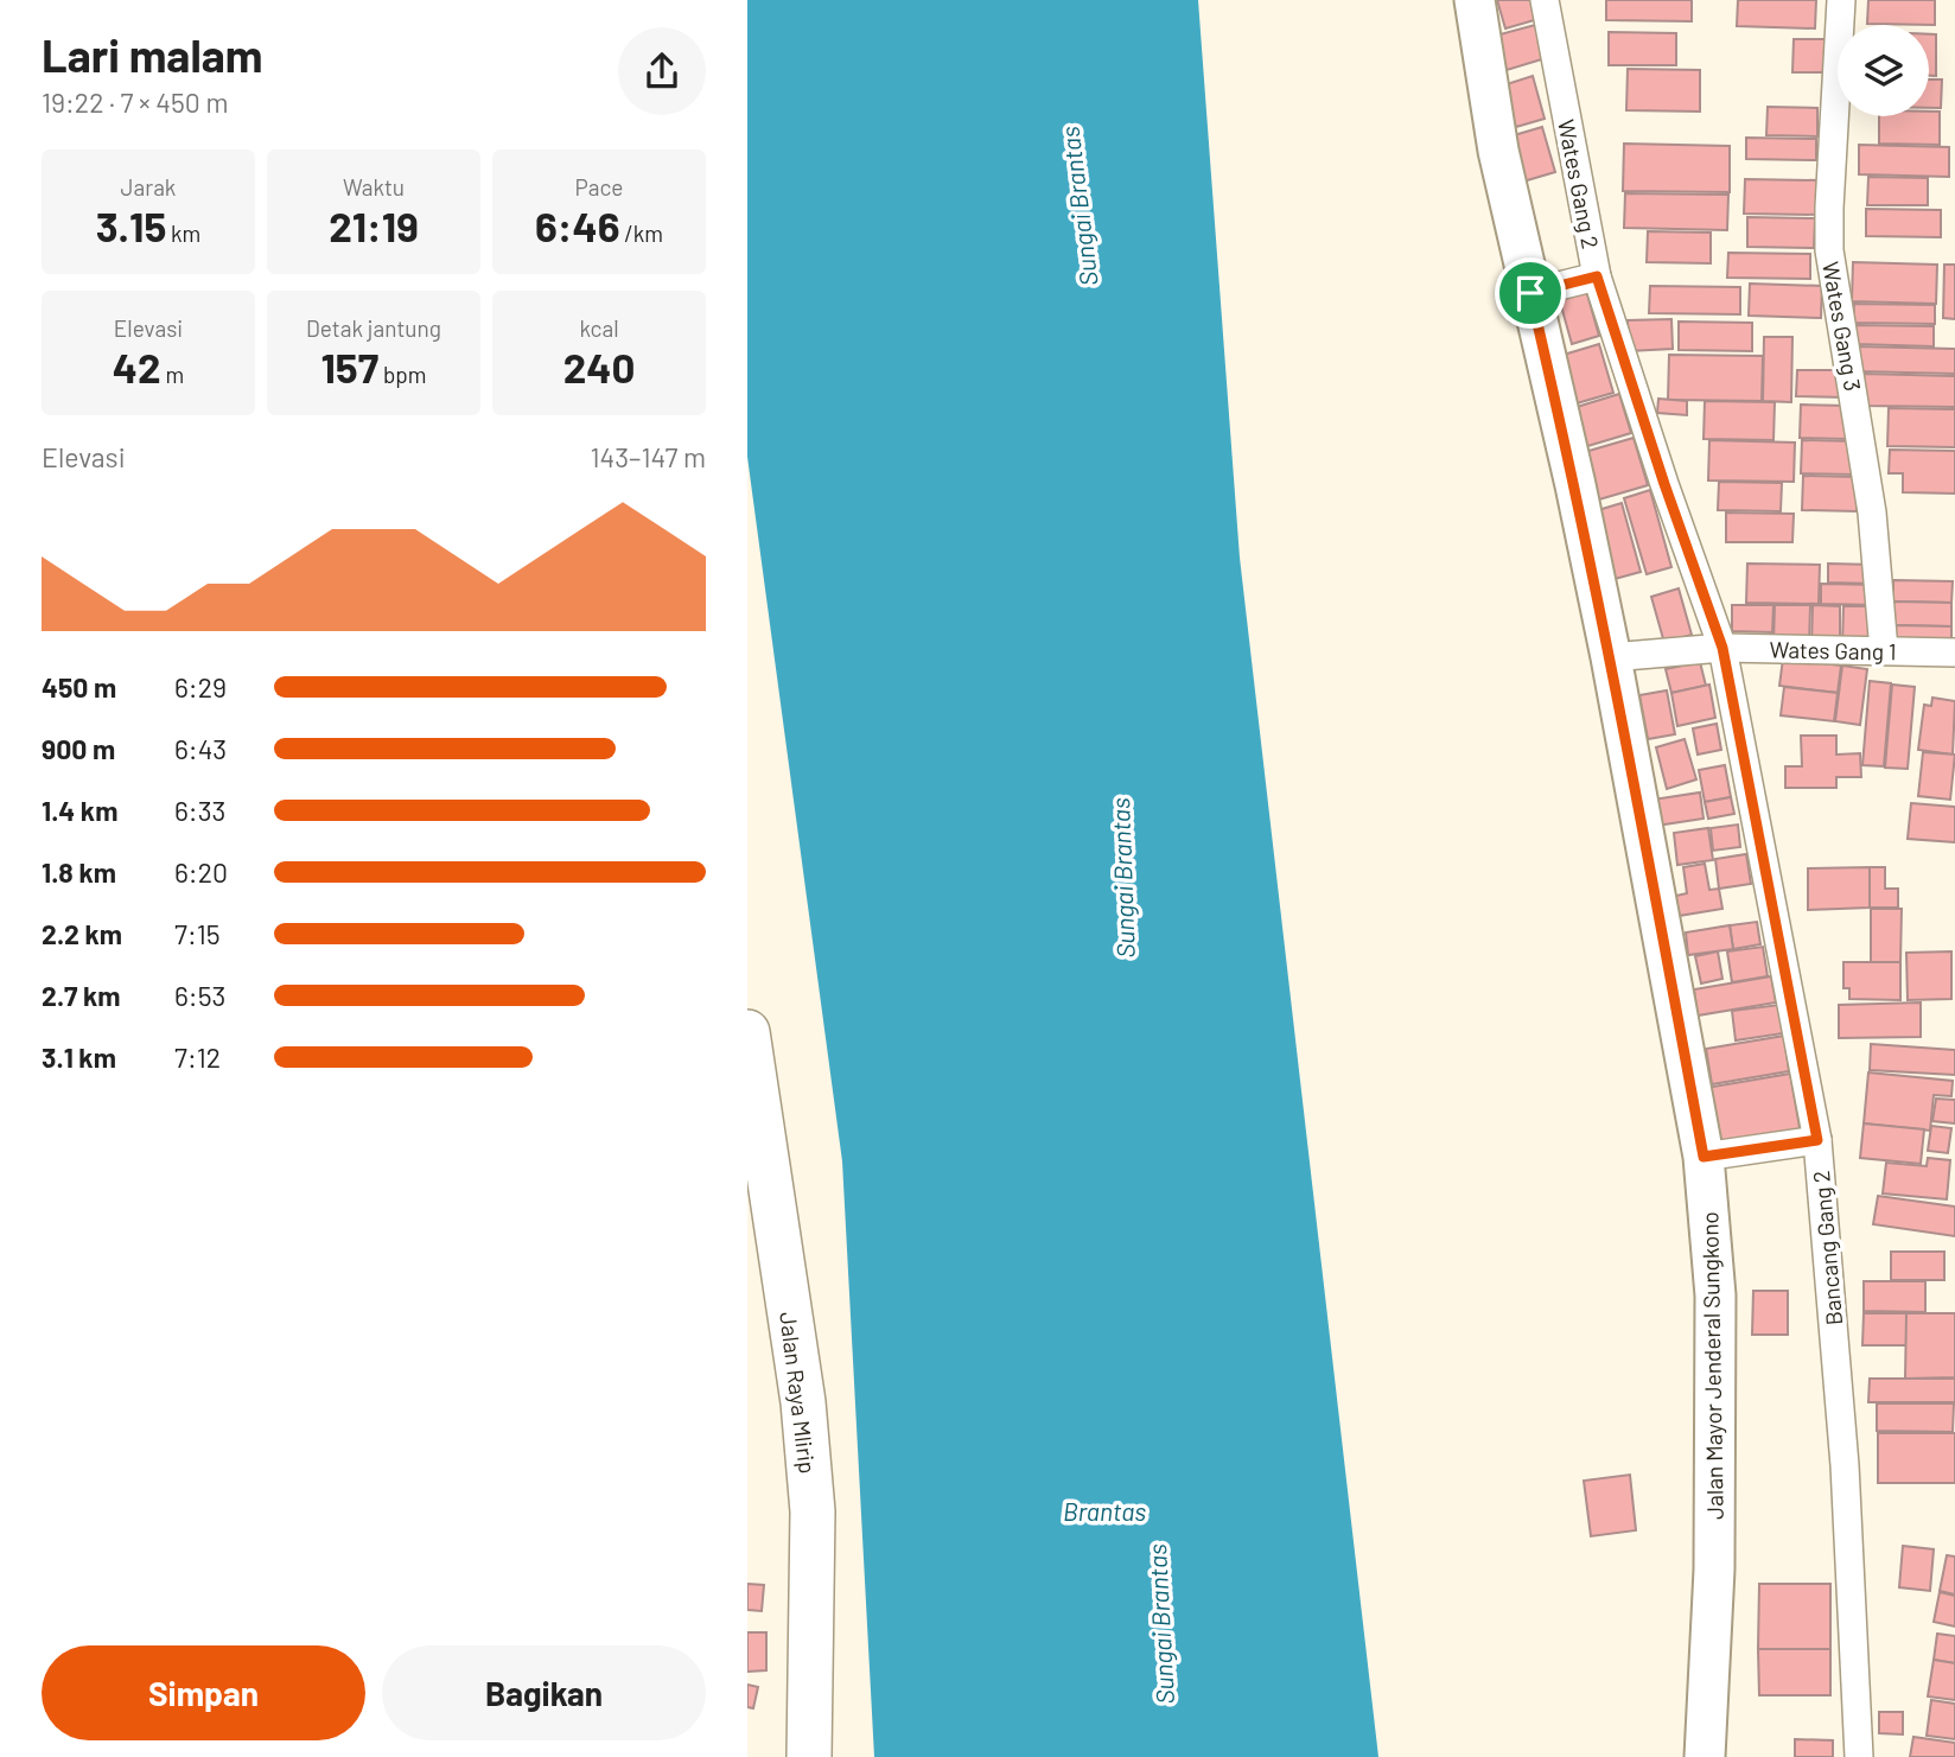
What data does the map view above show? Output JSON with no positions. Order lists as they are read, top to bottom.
{
  "streets": {
    "main road": ["Jalan Mayor Jenderal Sungkono", "Jalan Raya Mlirip"],
    "street": [
      "Wates Gang 2",
      "Wates Gang 3",
      "Wates Gang 1",
      "Bancang Gang 2"
    ]
  },
  "crossings": [
    ["Wates Gang 2", "Wates Gang 1"],
    ["Wates Gang 2", "Bancang Gang 2"],
    ["Wates Gang 3", "Wates Gang 1"],
    ["Wates Gang 1", "Bancang Gang 2"],
    ["Wates Gang 1", "Jalan Mayor Jenderal Sungkono"]
  ],
  "water": ["Sungai Brantas", "Brantas"],
  "page": {
    "heading": ["Lari malam", "19:22 · 7 × 450 m"],
    "stats": [
      ["Jarak", "3.15 km"],
      ["Waktu", "21:19"],
      ["Pace", "6:46 /km"],
      ["Elevasi", "42 m"],
      ["Detak jantung", "157 bpm"],
      ["kcal", "240"]
    ],
    "chart": ["Elevasi", "143–147 m"],
    "list": [
      {
        "name": "450 m",
        "note": "6:29"
      },
      {
        "name": "900 m",
        "note": "6:43"
      },
      {
        "name": "1.4 km",
        "note": "6:33"
      },
      {
        "name": "1.8 km",
        "note": "6:20"
      },
      {
        "name": "2.2 km",
        "note": "7:15"
      },
      {
        "name": "2.7 km",
        "note": "6:53"
      },
      {
        "name": "3.1 km",
        "note": "7:12"
      }
    ],
    "buttons": ["Simpan", "Bagikan"]
  }
}
